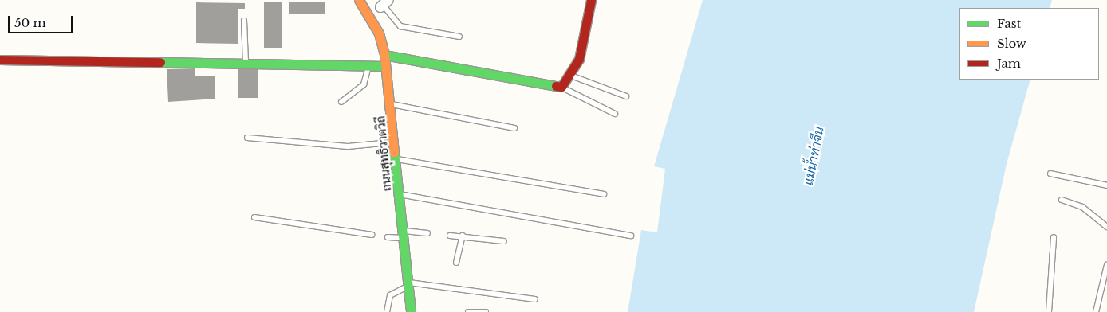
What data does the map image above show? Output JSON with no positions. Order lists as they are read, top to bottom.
{
  "streets": {
    "street": ["ถนนสุทธิวาตวิถี"]
  },
  "water": ["แม่น้ำท่าจีน"],
  "legend": ["Fast", "Slow", "Jam"],
  "scale_bar": "50 m"
}
